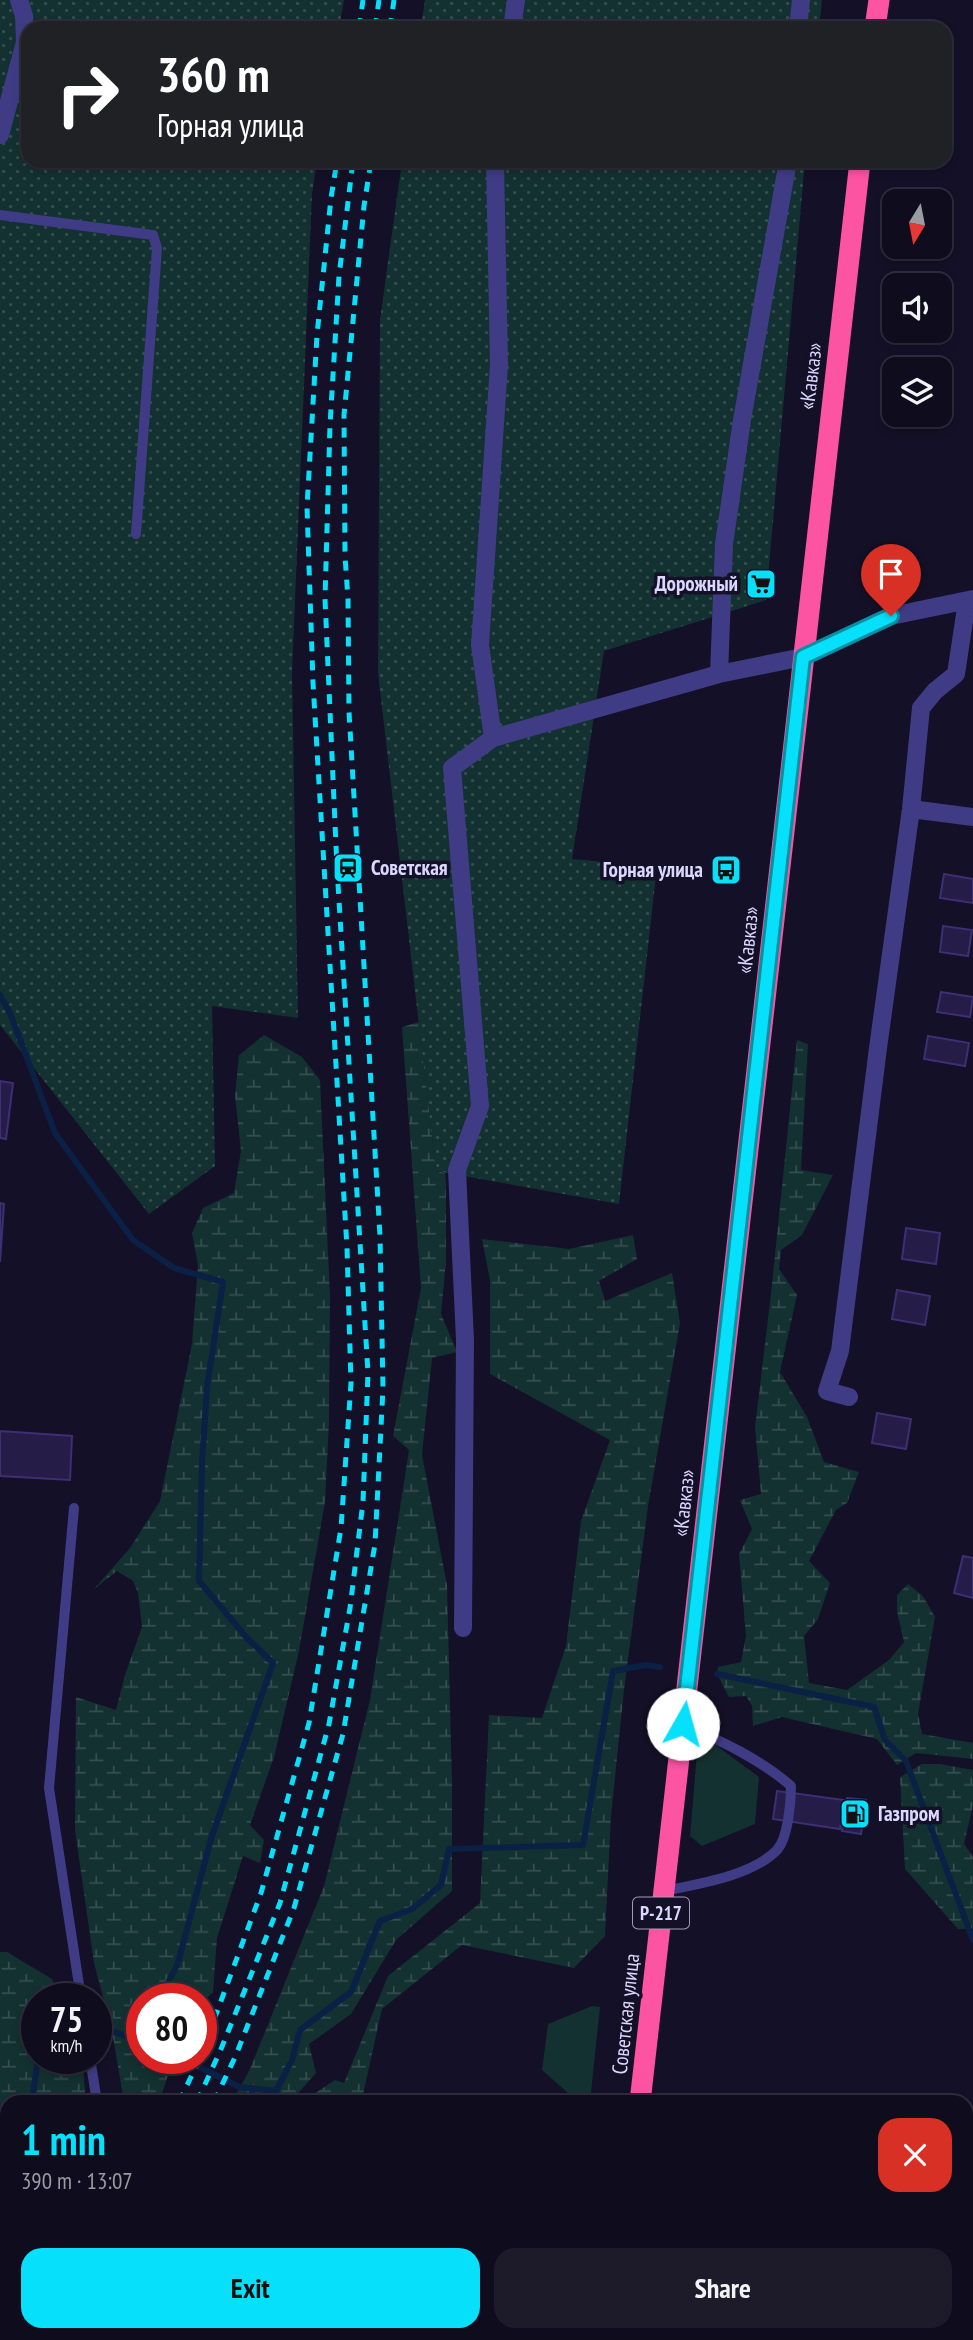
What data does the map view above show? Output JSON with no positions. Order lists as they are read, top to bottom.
{
  "streets": {
    "highway": ["«Кавказ»", "Р-217", "Советская улица"]
  },
  "crossings": [
    ["«Кавказ»", "Советская улица"]
  ],
  "places": {
    "supermarket": ["Дорожный"],
    "station": ["Советская"],
    "bus stop": ["Горная улица"],
    "fuel station": ["Газпром"]
  },
  "north": "bottom",
  "page": {
    "turn": ["360 m", "Горная улица"],
    "speed": "75 km/h",
    "limit": "80",
    "heading": ["1 min", "390 m · 13:07"],
    "buttons": ["Exit", "Share"]
  }
}
